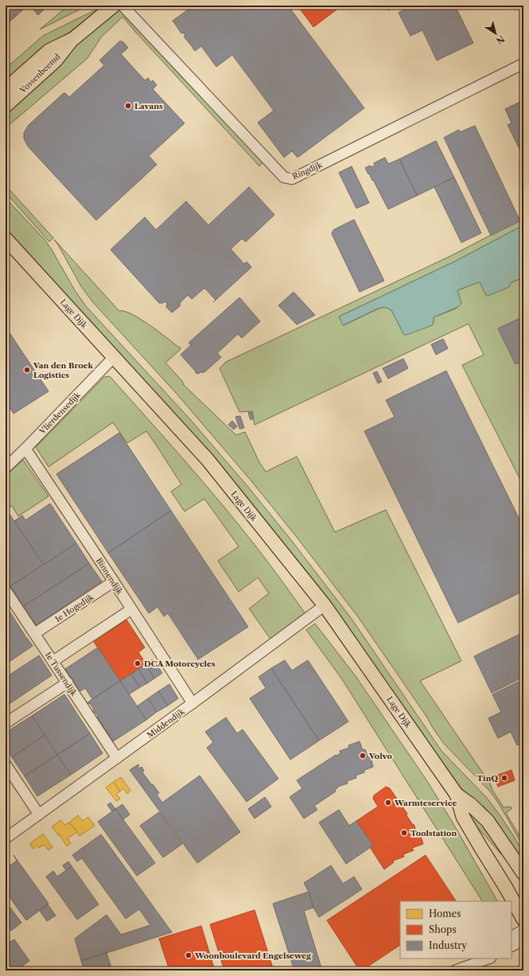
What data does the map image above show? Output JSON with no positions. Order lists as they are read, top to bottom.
{
  "streets": {
    "main road": ["Vossenbeemd", "Lage Dijk"],
    "street": [
      "Ringdijk",
      "Vlierdensedijk",
      "Binnendijk",
      "1e Hogedijk",
      "1e Tussendijk",
      "Middendijk"
    ]
  },
  "crossings": [
    ["Lage Dijk", "Vlierdensedijk"],
    ["Lage Dijk", "Middendijk"],
    ["Vlierdensedijk", "Binnendijk"],
    ["Binnendijk", "1e Hogedijk"],
    ["Binnendijk", "Middendijk"],
    ["1e Hogedijk", "1e Tussendijk"],
    ["1e Tussendijk", "Middendijk"]
  ],
  "places": [
    "Lavans",
    "Van den Broek Logistics",
    "DCA Motorcycles",
    "Volvo",
    "TinQ",
    "Warmteservice",
    "Toolstation",
    "Woonboulevard Engelseweg"
  ],
  "legend": ["Homes", "Shops", "Industry"],
  "north": "bottom right"
}
